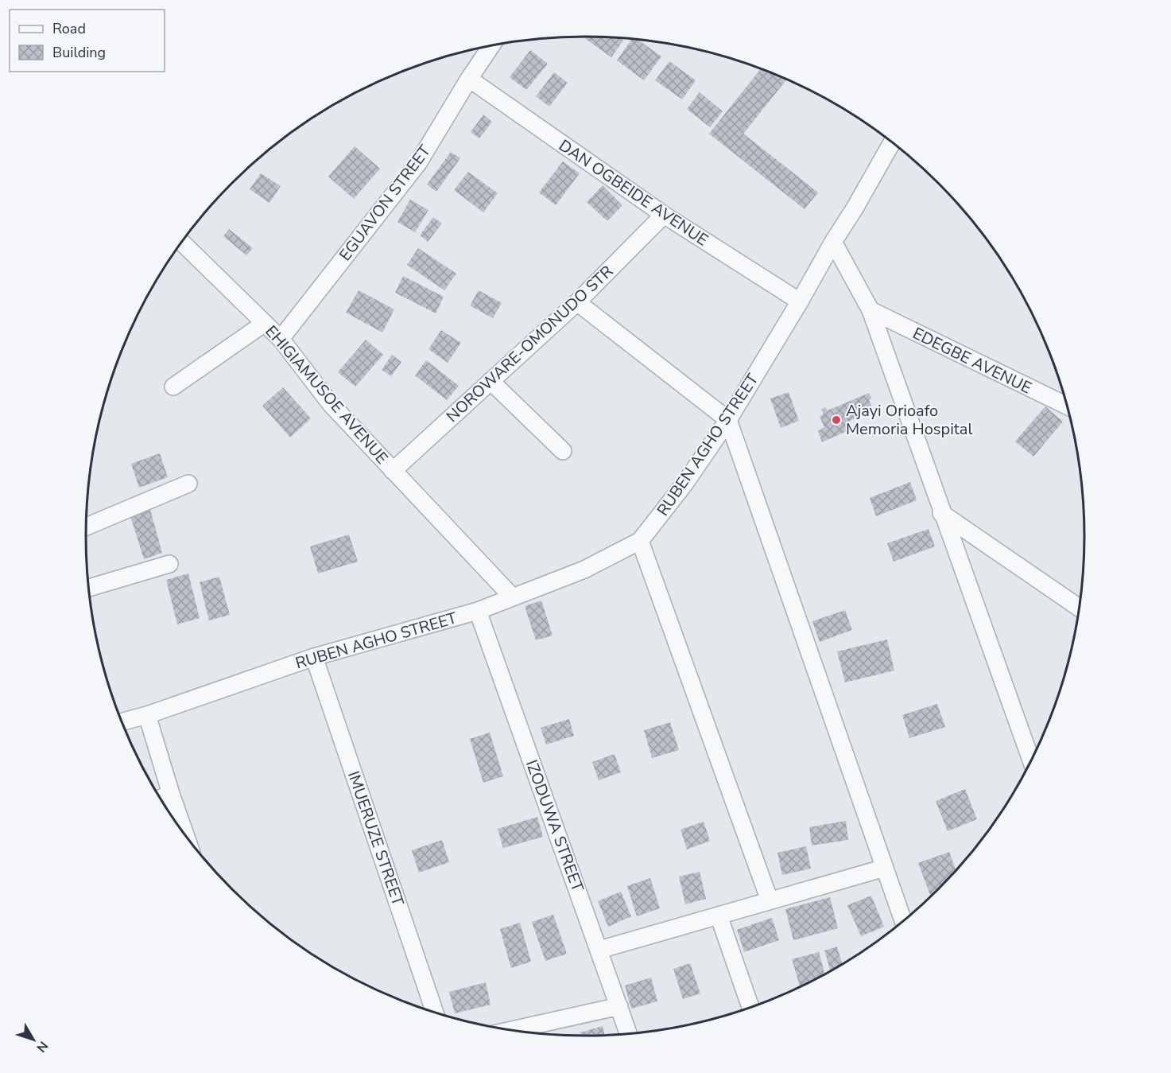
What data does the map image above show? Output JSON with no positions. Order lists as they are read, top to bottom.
{
  "streets": {
    "street": [
      "DAN OGBEIDE AVENUE",
      "EGUAVON STREET",
      "NOROWARE-OMONUDO STR",
      "EDEGBE AVENUE",
      "EHIGIAMUSOE AVENUE",
      "RUBEN AGHO STREET",
      "IZODUWA STREET",
      "IMUERUZE STREET"
    ]
  },
  "crossings": [
    ["DAN OGBEIDE AVENUE", "EGUAVON STREET"],
    ["DAN OGBEIDE AVENUE", "NOROWARE-OMONUDO STR"],
    ["DAN OGBEIDE AVENUE", "RUBEN AGHO STREET"],
    ["EGUAVON STREET", "EHIGIAMUSOE AVENUE"],
    ["NOROWARE-OMONUDO STR", "EHIGIAMUSOE AVENUE"],
    ["EHIGIAMUSOE AVENUE", "RUBEN AGHO STREET"],
    ["RUBEN AGHO STREET", "IZODUWA STREET"],
    ["RUBEN AGHO STREET", "IMUERUZE STREET"]
  ],
  "places": ["Ajayi Orioafo Memoria Hospital"],
  "legend": ["Road", "Building"],
  "north": "bottom right"
}
